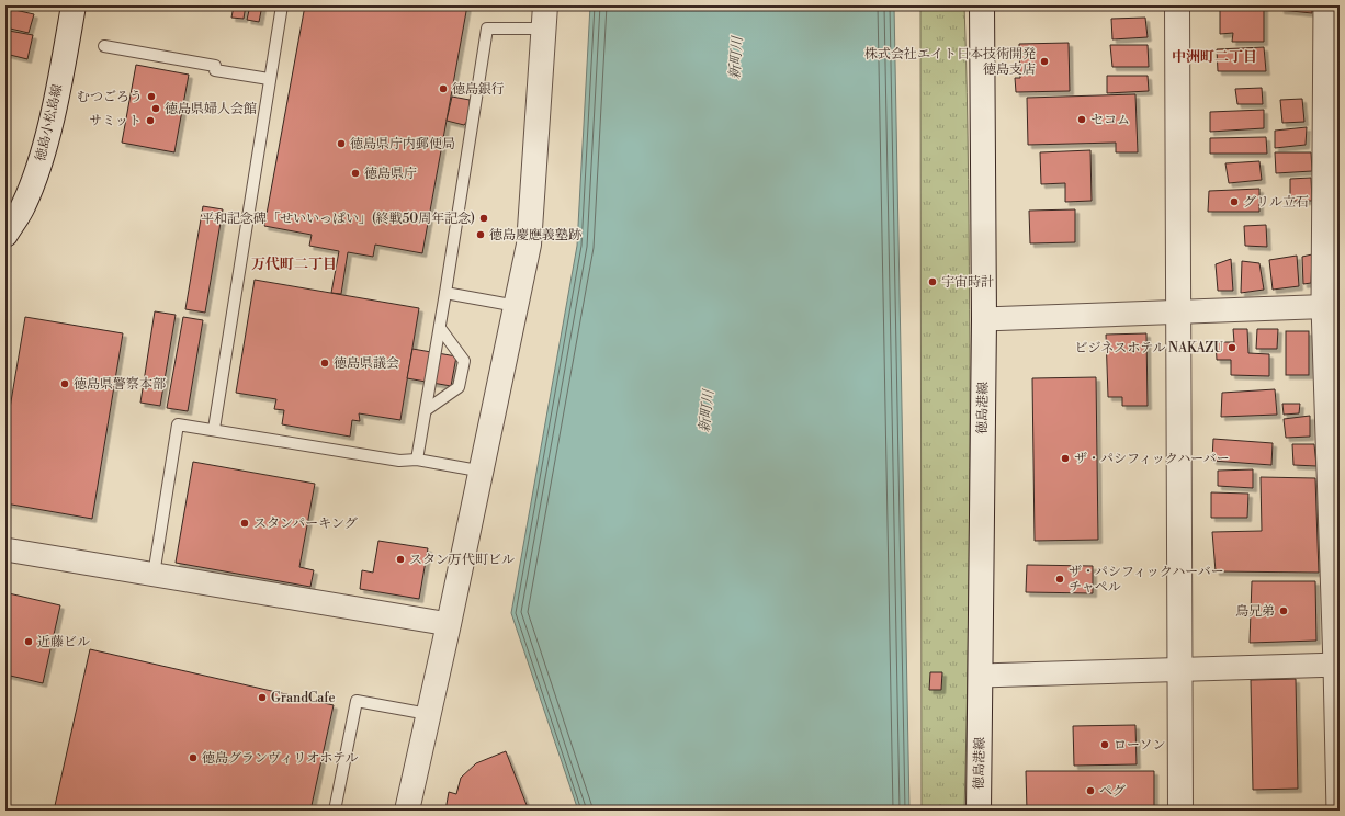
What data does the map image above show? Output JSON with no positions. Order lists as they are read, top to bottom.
{
  "streets": {
    "street": ["徳島小松島線", "徳島港線"]
  },
  "districts": ["中洲町二丁目", "万代町二丁目"],
  "water": ["新町川"],
  "places": [
    "株式会社エイト日本技術開発 徳島支店",
    "徳島銀行",
    "むつごろう",
    "徳島県婦人会館",
    "セコム",
    "サミット",
    "徳島県庁内郵便局",
    "徳島県庁",
    "グリル立石",
    "平和記念碑「せいいっぱい」(終戦50周年記念)",
    "徳島慶應義塾跡",
    "宇宙時計",
    "ビジネスホテル NAKAZU",
    "徳島県議会",
    "徳島県警察本部",
    "ザ・パシフィックハーバー",
    "スタンパーキング",
    "スタン万代町ビル",
    "ザ・パシフィックハーバー チャペル",
    "鳥兄弟",
    "近藤ビル",
    "GrandCafe",
    "ローソン",
    "徳島グランヴィリオホテル",
    "ペグ"
  ]
}
